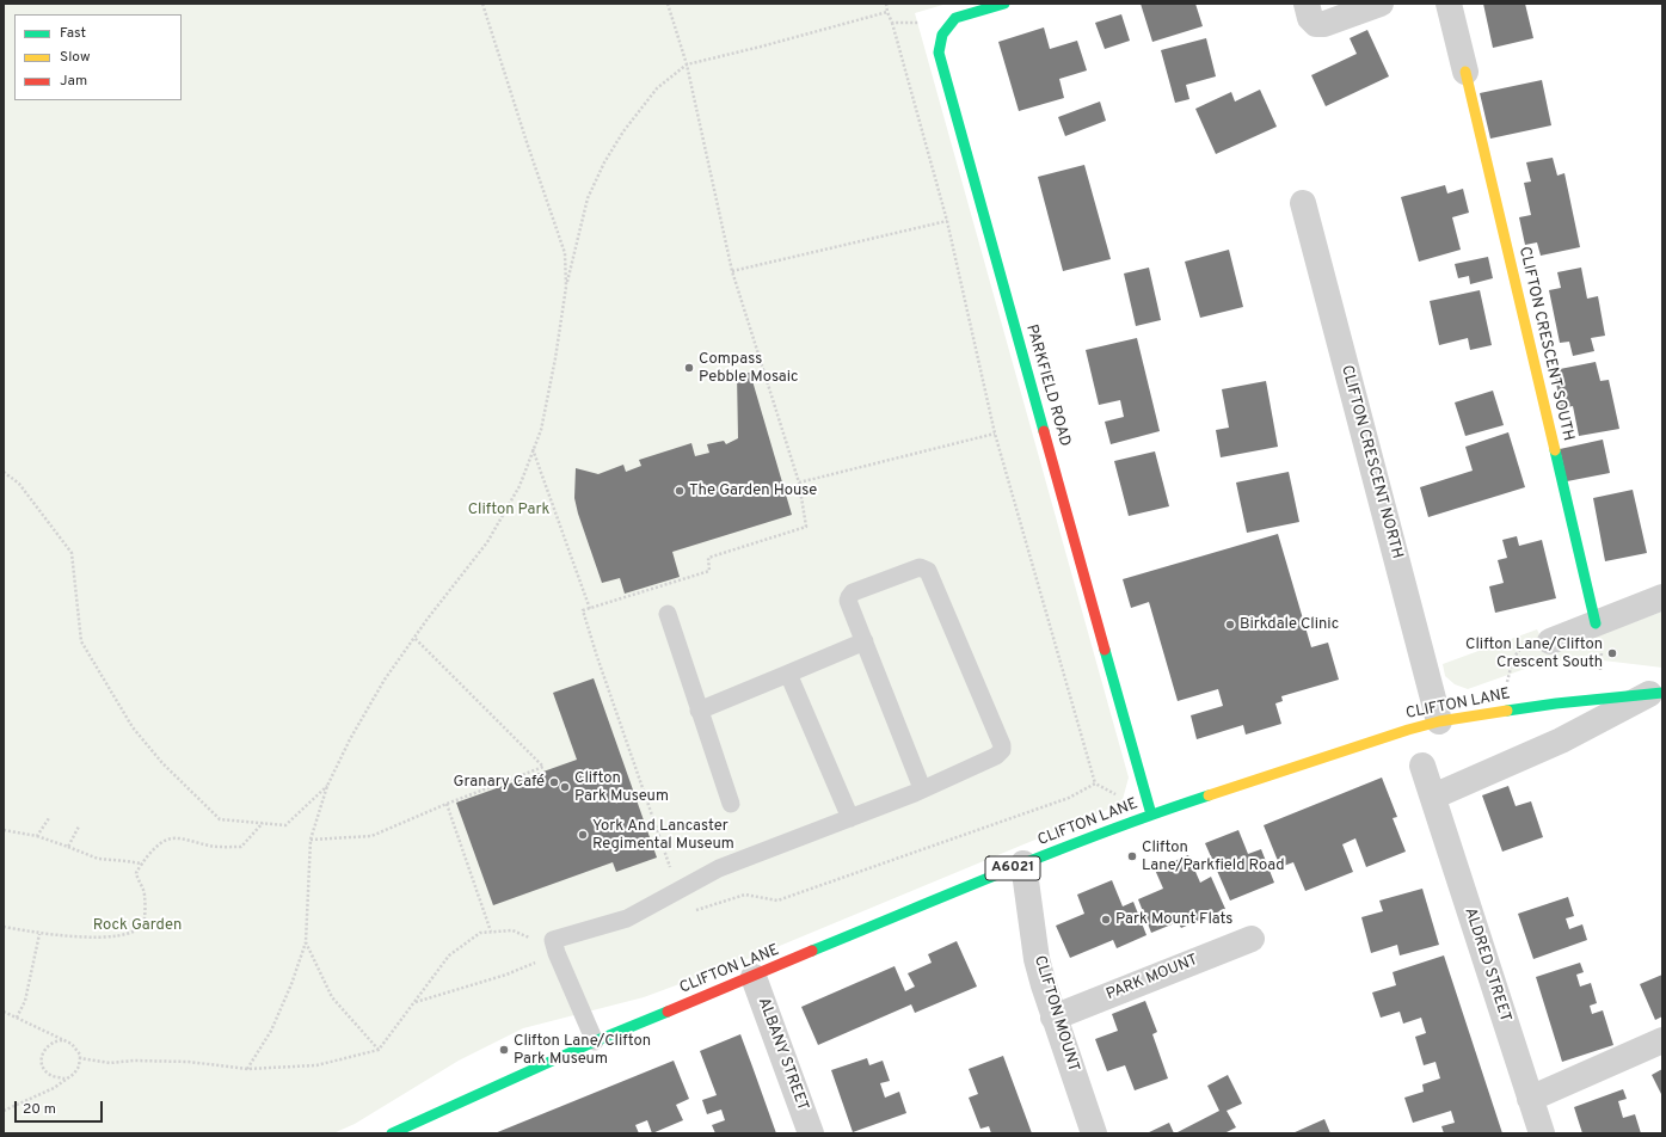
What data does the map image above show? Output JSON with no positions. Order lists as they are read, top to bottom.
{
  "streets": {
    "street": [
      "CLIFTON CRESCENT SOUTH",
      "PARKFIELD ROAD",
      "CLIFTON CRESCENT NORTH",
      "CLIFTON LANE",
      "A6021",
      "ALDRED STREET",
      "PARK MOUNT",
      "CLIFTON MOUNT",
      "ALBANY STREET"
    ]
  },
  "crossings": [
    ["PARKFIELD ROAD", "CLIFTON LANE"],
    ["CLIFTON CRESCENT NORTH", "CLIFTON LANE"],
    ["CLIFTON LANE", "CLIFTON MOUNT"],
    ["CLIFTON LANE", "ALBANY STREET"],
    ["PARK MOUNT", "CLIFTON MOUNT"]
  ],
  "parks": ["Clifton Park", "Rock Garden"],
  "places": [
    "Compass Pebble Mosaic",
    "The Garden House",
    "Birkdale Clinic",
    "Clifton Lane/Clifton Crescent South",
    "Granary Café",
    "Clifton Park Museum",
    "York And Lancaster Regimental Museum",
    "Clifton Lane/Parkfield Road",
    "Park Mount Flats",
    "Clifton Lane/Clifton Park Museum"
  ],
  "legend": ["Fast", "Slow", "Jam"],
  "scale_bar": "20 m"
}
